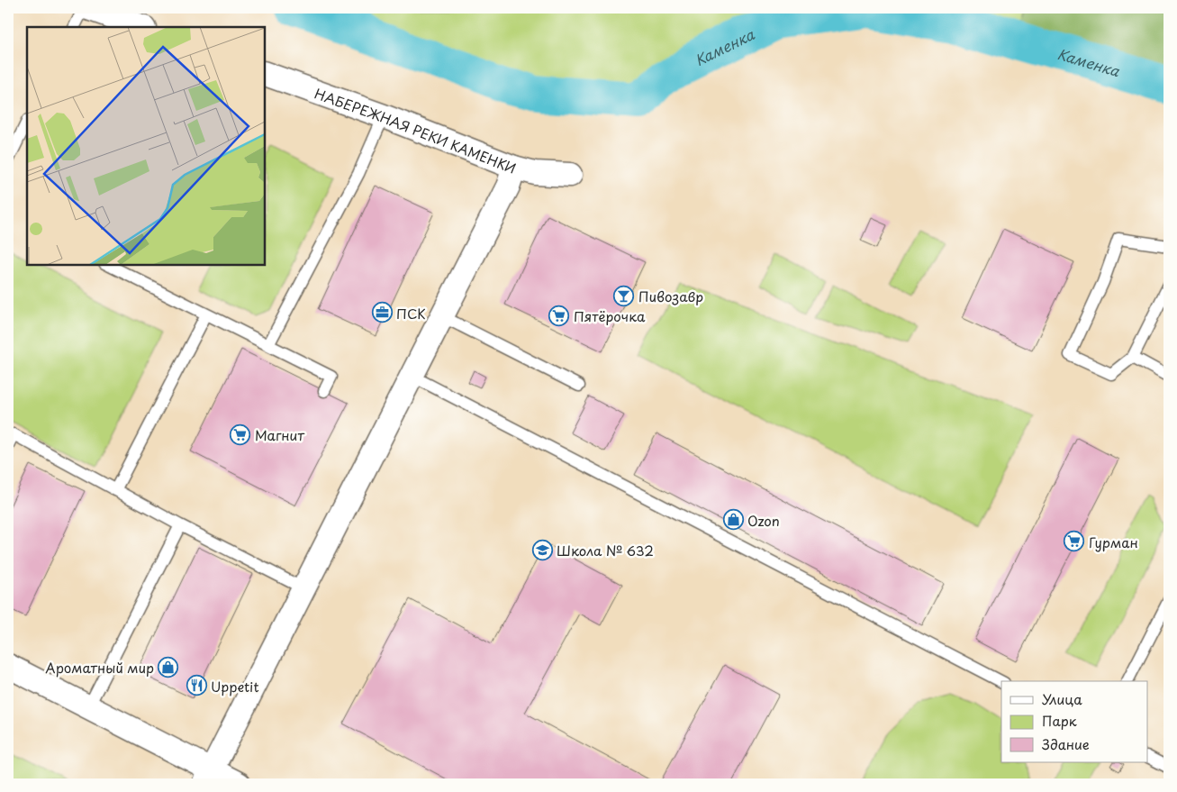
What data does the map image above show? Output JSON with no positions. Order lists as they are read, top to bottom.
{
  "streets": {
    "street": ["НАБЕРЕЖНАЯ РЕКИ КАМЕНКИ"]
  },
  "water": ["Каменка"],
  "places": {
    "bar": ["Пивозавр"],
    "office": ["ПСК"],
    "supermarket": ["Пятёрочка", "Магнит", "Гурман"],
    "shop": ["Ozon", "Ароматный мир"],
    "school or university": ["Школа № 632"],
    "restaurant": ["Uppetit"]
  },
  "legend": ["Улица", "Парк", "Здание"]
}
